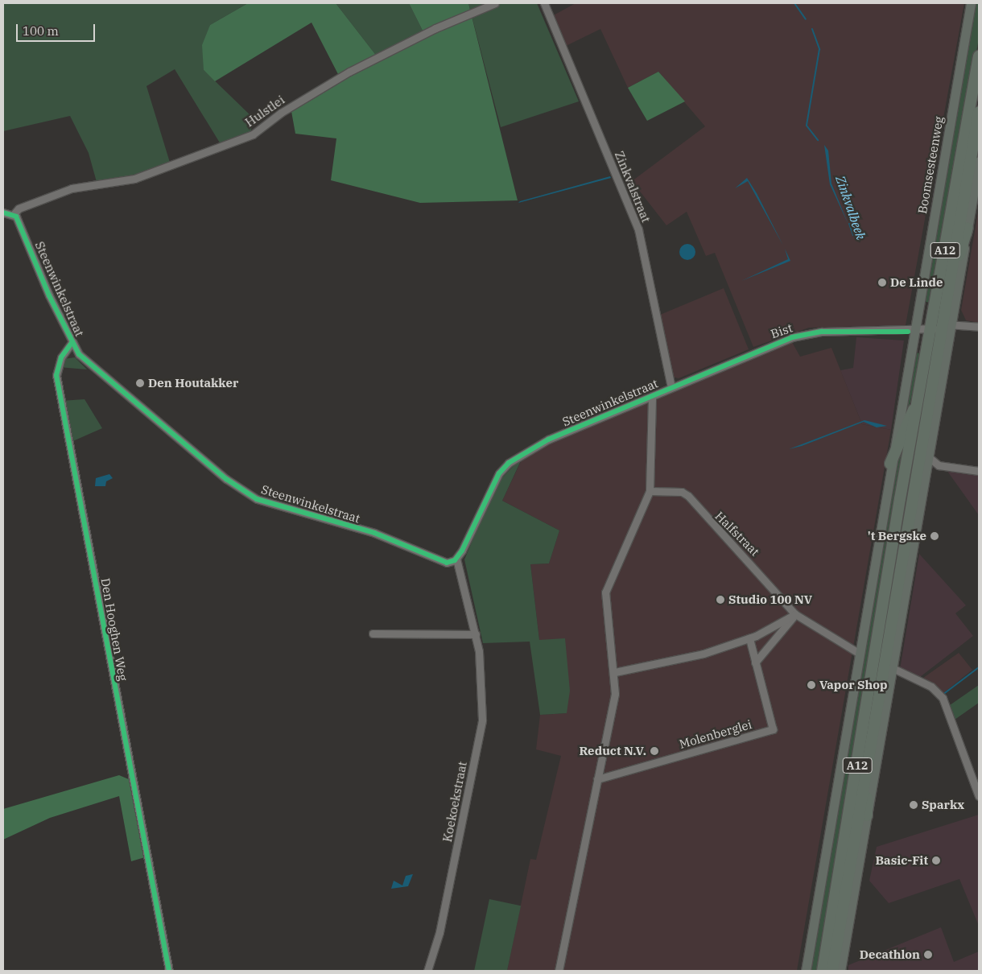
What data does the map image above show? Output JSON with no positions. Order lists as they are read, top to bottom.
{
  "streets": {
    "highway": ["A12"],
    "main road": ["Boomsesteenweg"],
    "street": [
      "Hulstlei",
      "Zinkvalstraat",
      "Steenwinkelstraat",
      "Bist",
      "Halfstraat",
      "Den Hooghen Weg",
      "Molenberglei",
      "Koekoekstraat"
    ]
  },
  "crossings": [
    ["Hulstlei", "Steenwinkelstraat"],
    ["Boomsesteenweg", "Bist"],
    ["Boomsesteenweg", "Halfstraat"],
    ["Zinkvalstraat", "Steenwinkelstraat"],
    ["Zinkvalstraat", "Bist"],
    ["A12", "Bist"],
    ["Steenwinkelstraat", "Bist"],
    ["Steenwinkelstraat", "Den Hooghen Weg"],
    ["Steenwinkelstraat", "Koekoekstraat"]
  ],
  "water": ["Zinkvalbeek"],
  "places": [
    "De Linde",
    "Den Houtakker",
    "'t Bergske",
    "Studio 100 NV",
    "Vapor Shop",
    "Reduct N.V.",
    "Sparkx",
    "Basic-Fit",
    "Decathlon"
  ],
  "scale_bar": "100 m"
}
